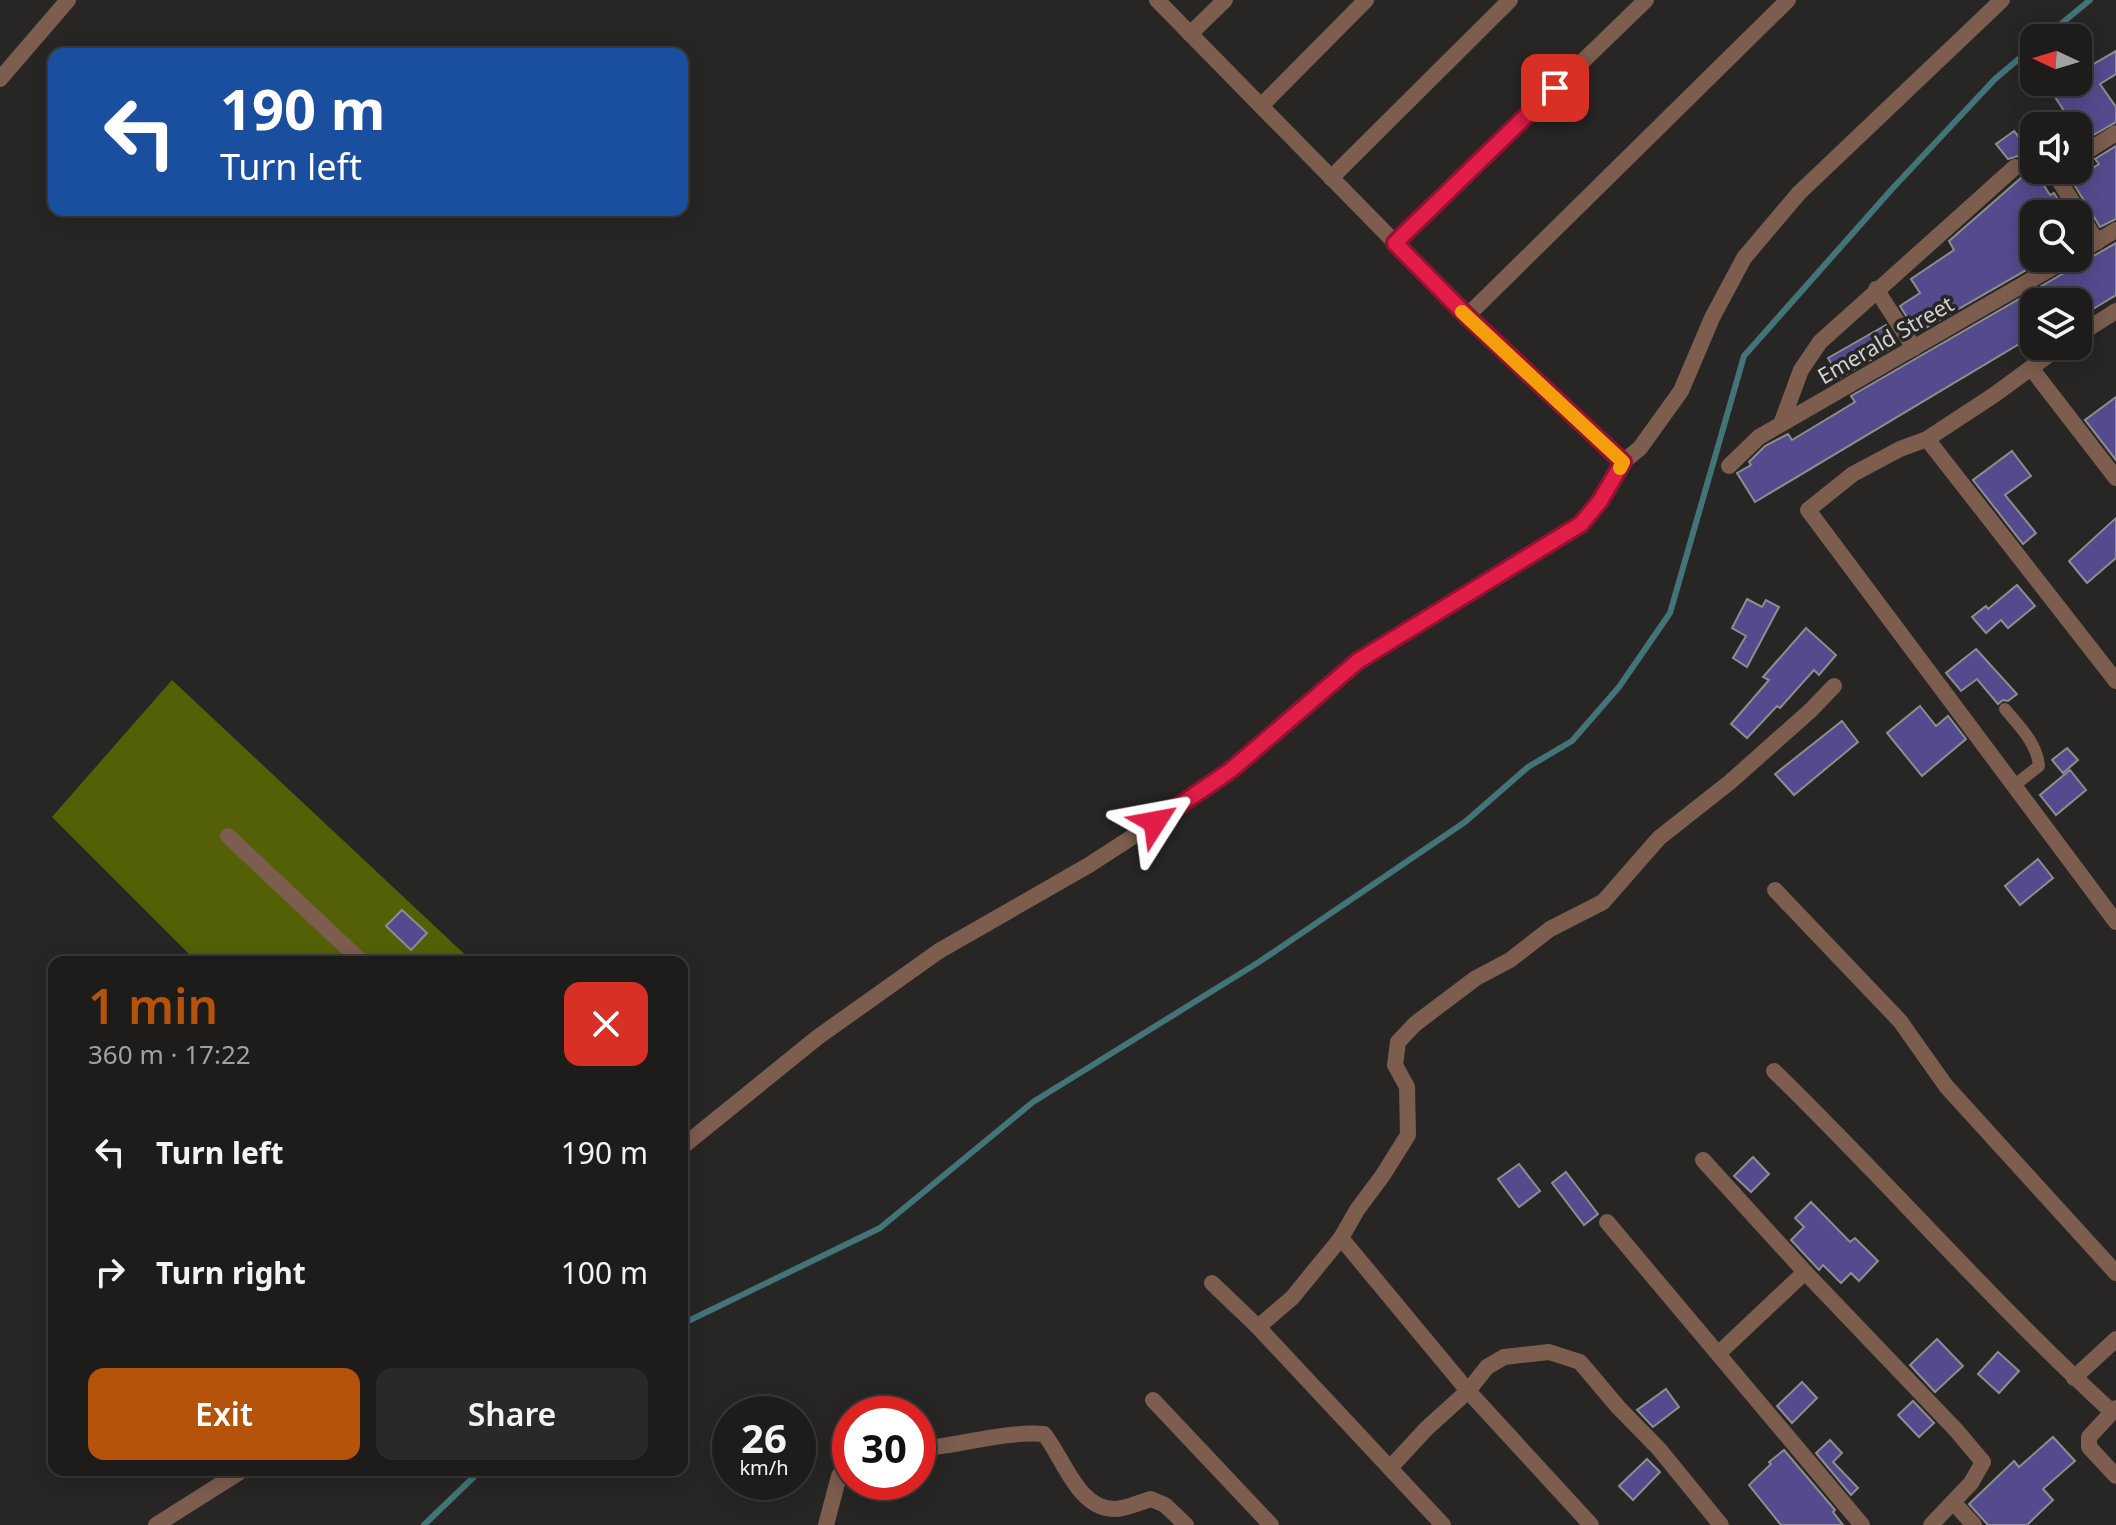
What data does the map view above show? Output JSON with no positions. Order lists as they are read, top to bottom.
{
  "streets": {
    "street": ["Emerald Street"]
  },
  "north": "left",
  "page": {
    "turn": ["190 m", "Turn left"],
    "heading": ["1 min", "360 m · 17:22"],
    "list": [
      {
        "name": "Turn left",
        "value": "190 m"
      },
      {
        "name": "Turn right",
        "value": "100 m"
      }
    ],
    "buttons": ["Exit", "Share"],
    "speed": "26 km/h",
    "limit": "30"
  }
}
